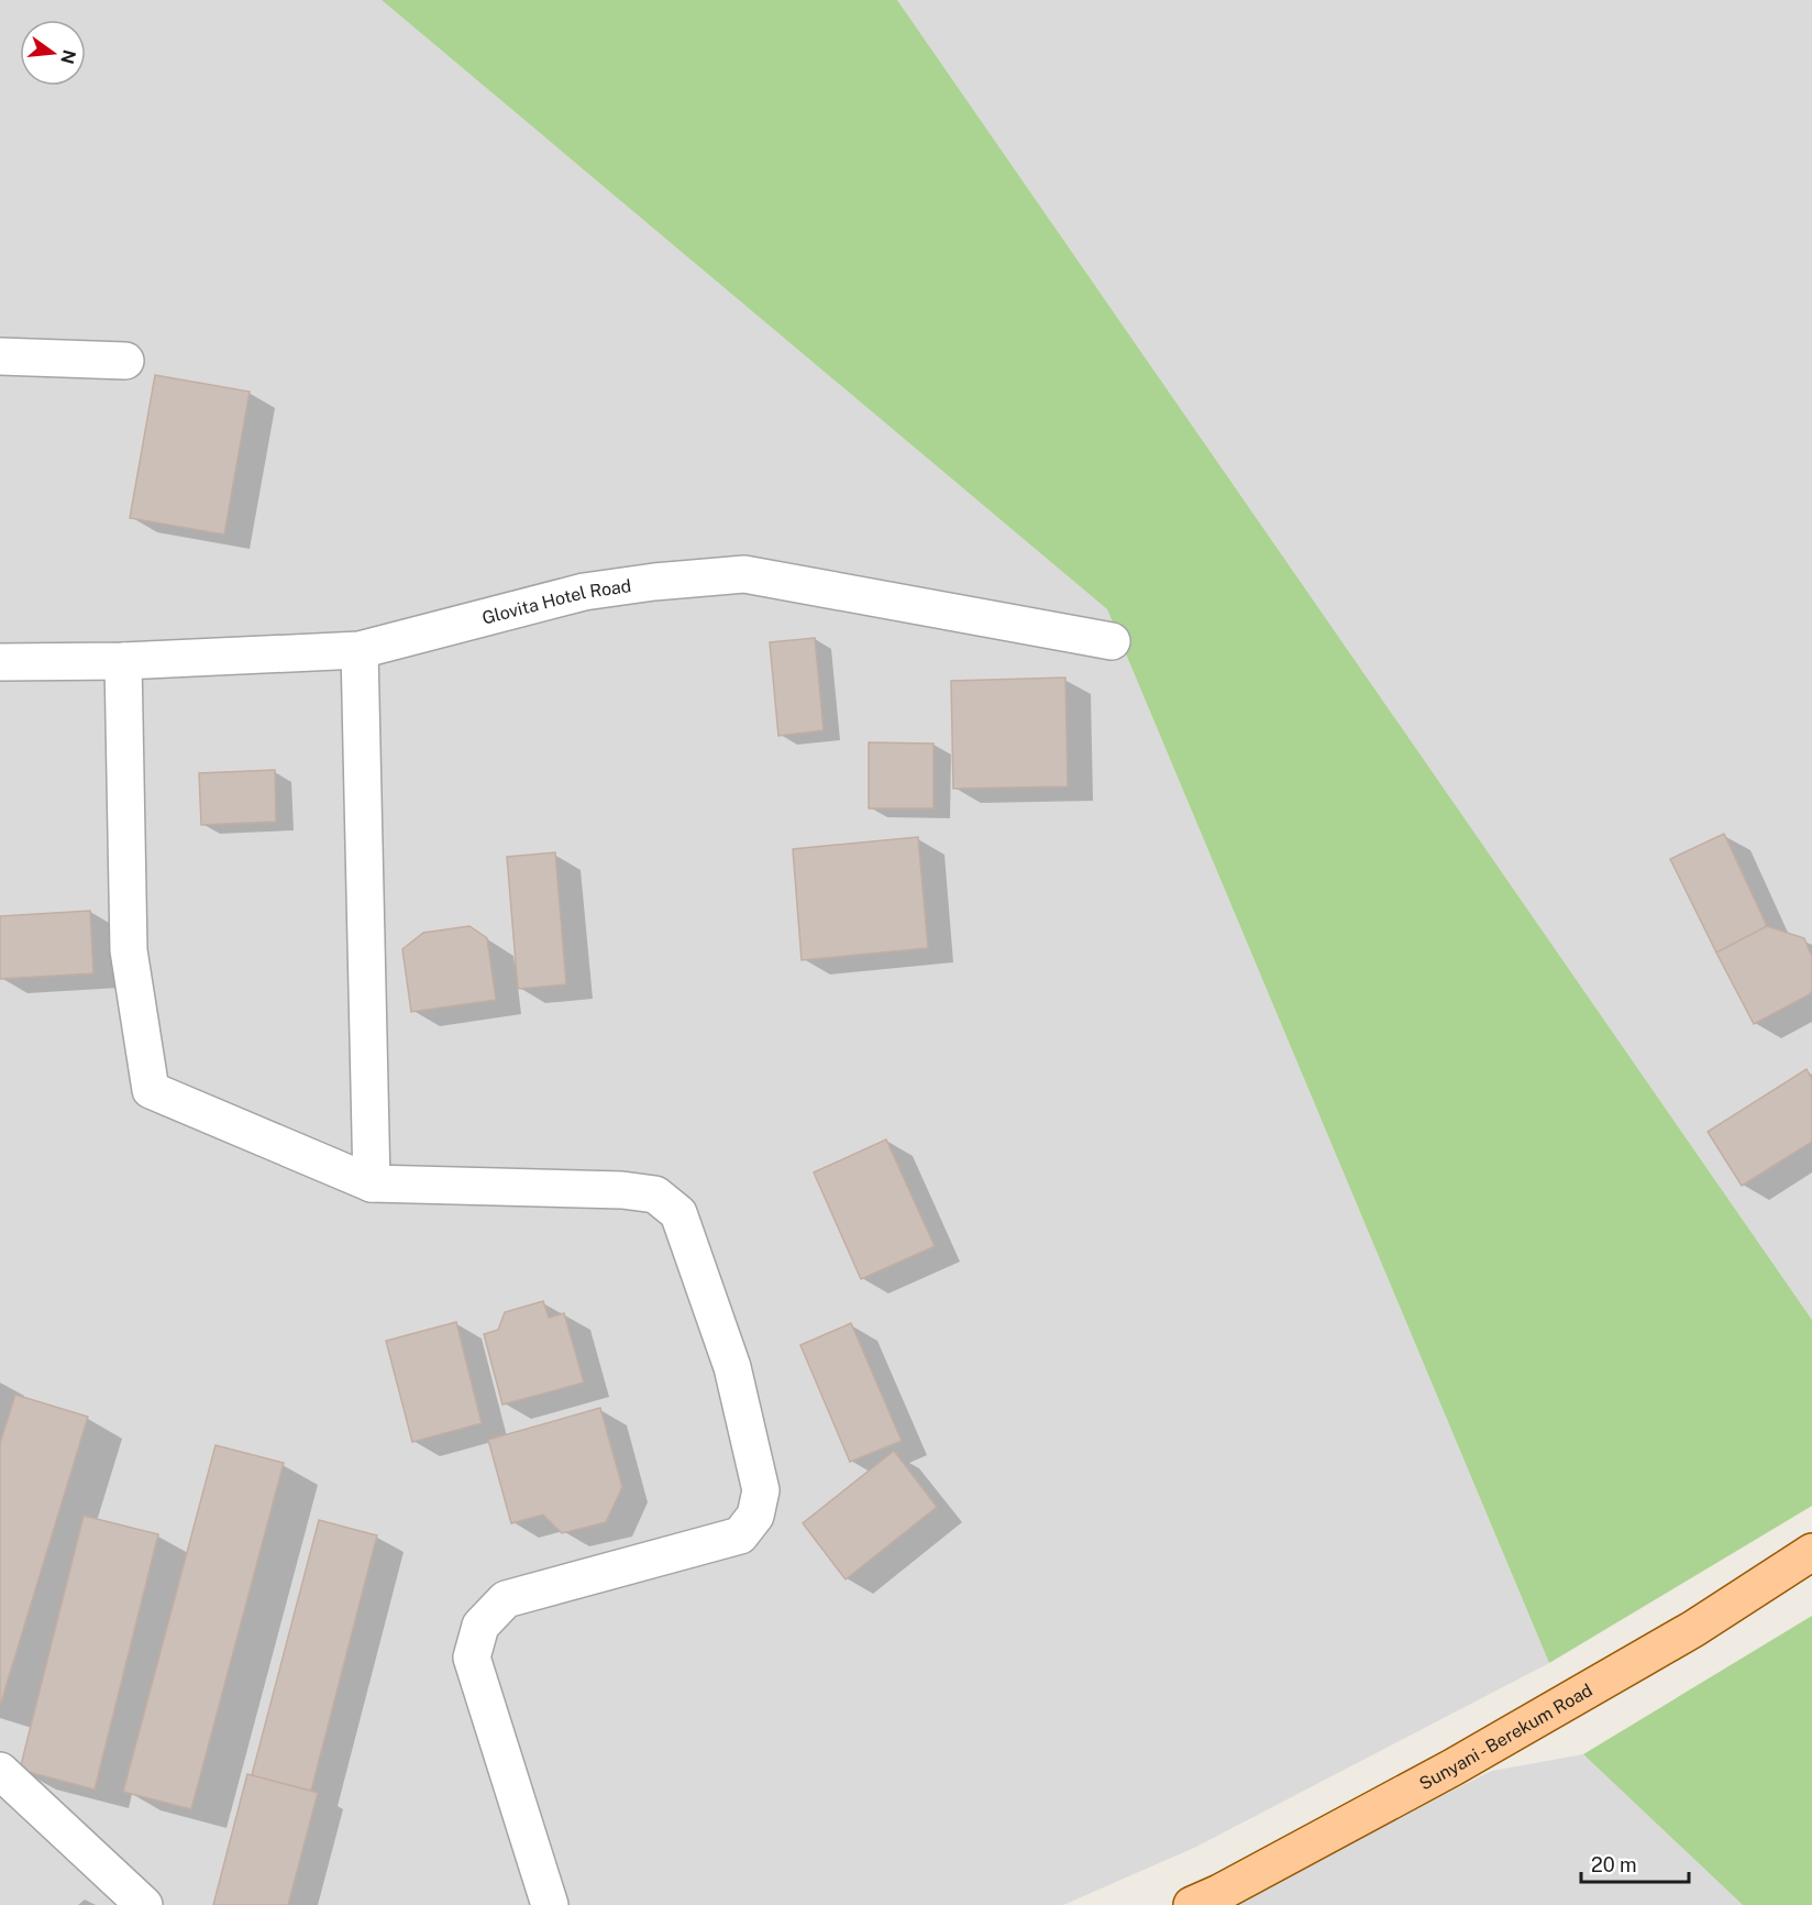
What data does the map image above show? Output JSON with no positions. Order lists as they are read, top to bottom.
{
  "streets": {
    "main road": ["Sunyani - Berekum Road"],
    "street": ["Glovita Hotel Road"]
  },
  "scale_bar": "20 m",
  "north": "right"
}
